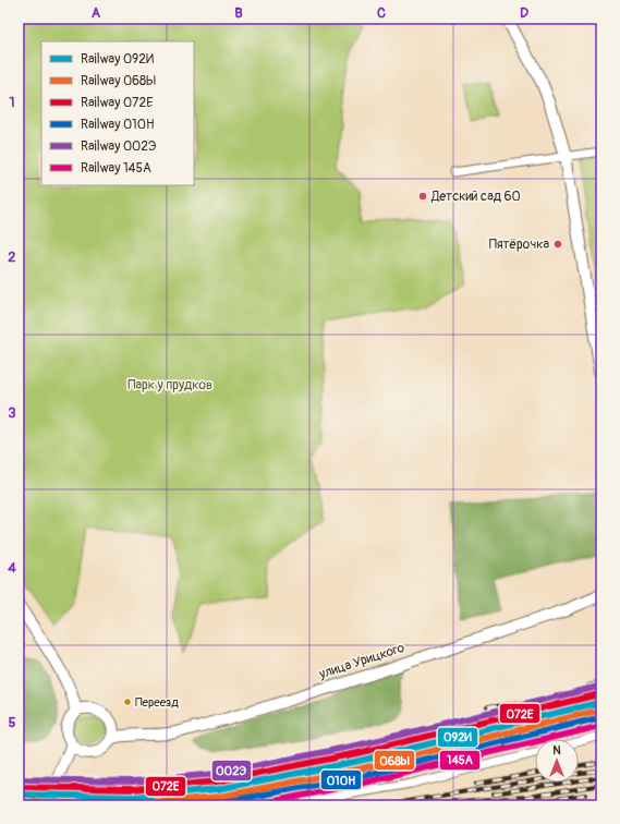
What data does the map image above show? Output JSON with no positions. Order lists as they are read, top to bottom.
{
  "streets": {
    "street": ["улица Урицкого"]
  },
  "parks": ["Парк у прудков"],
  "places": ["Детский сад 60", "Пятёрочка", "Переезд"],
  "lines": [
    "rail line 002Э",
    "rail line 072Е",
    "rail line 092И",
    "rail line 068Ы",
    "rail line 010Н",
    "rail line 145А"
  ],
  "legend": [
    "Railway 092И",
    "Railway 068Ы",
    "Railway 072Е",
    "Railway 010Н",
    "Railway 002Э",
    "Railway 145А"
  ],
  "north": "top",
  "grid": {
    "columns": [
      "A",
      "B",
      "C",
      "D"
    ],
    "rows": [
      "1",
      "2",
      "3",
      "4",
      "5"
    ]
  }
}
